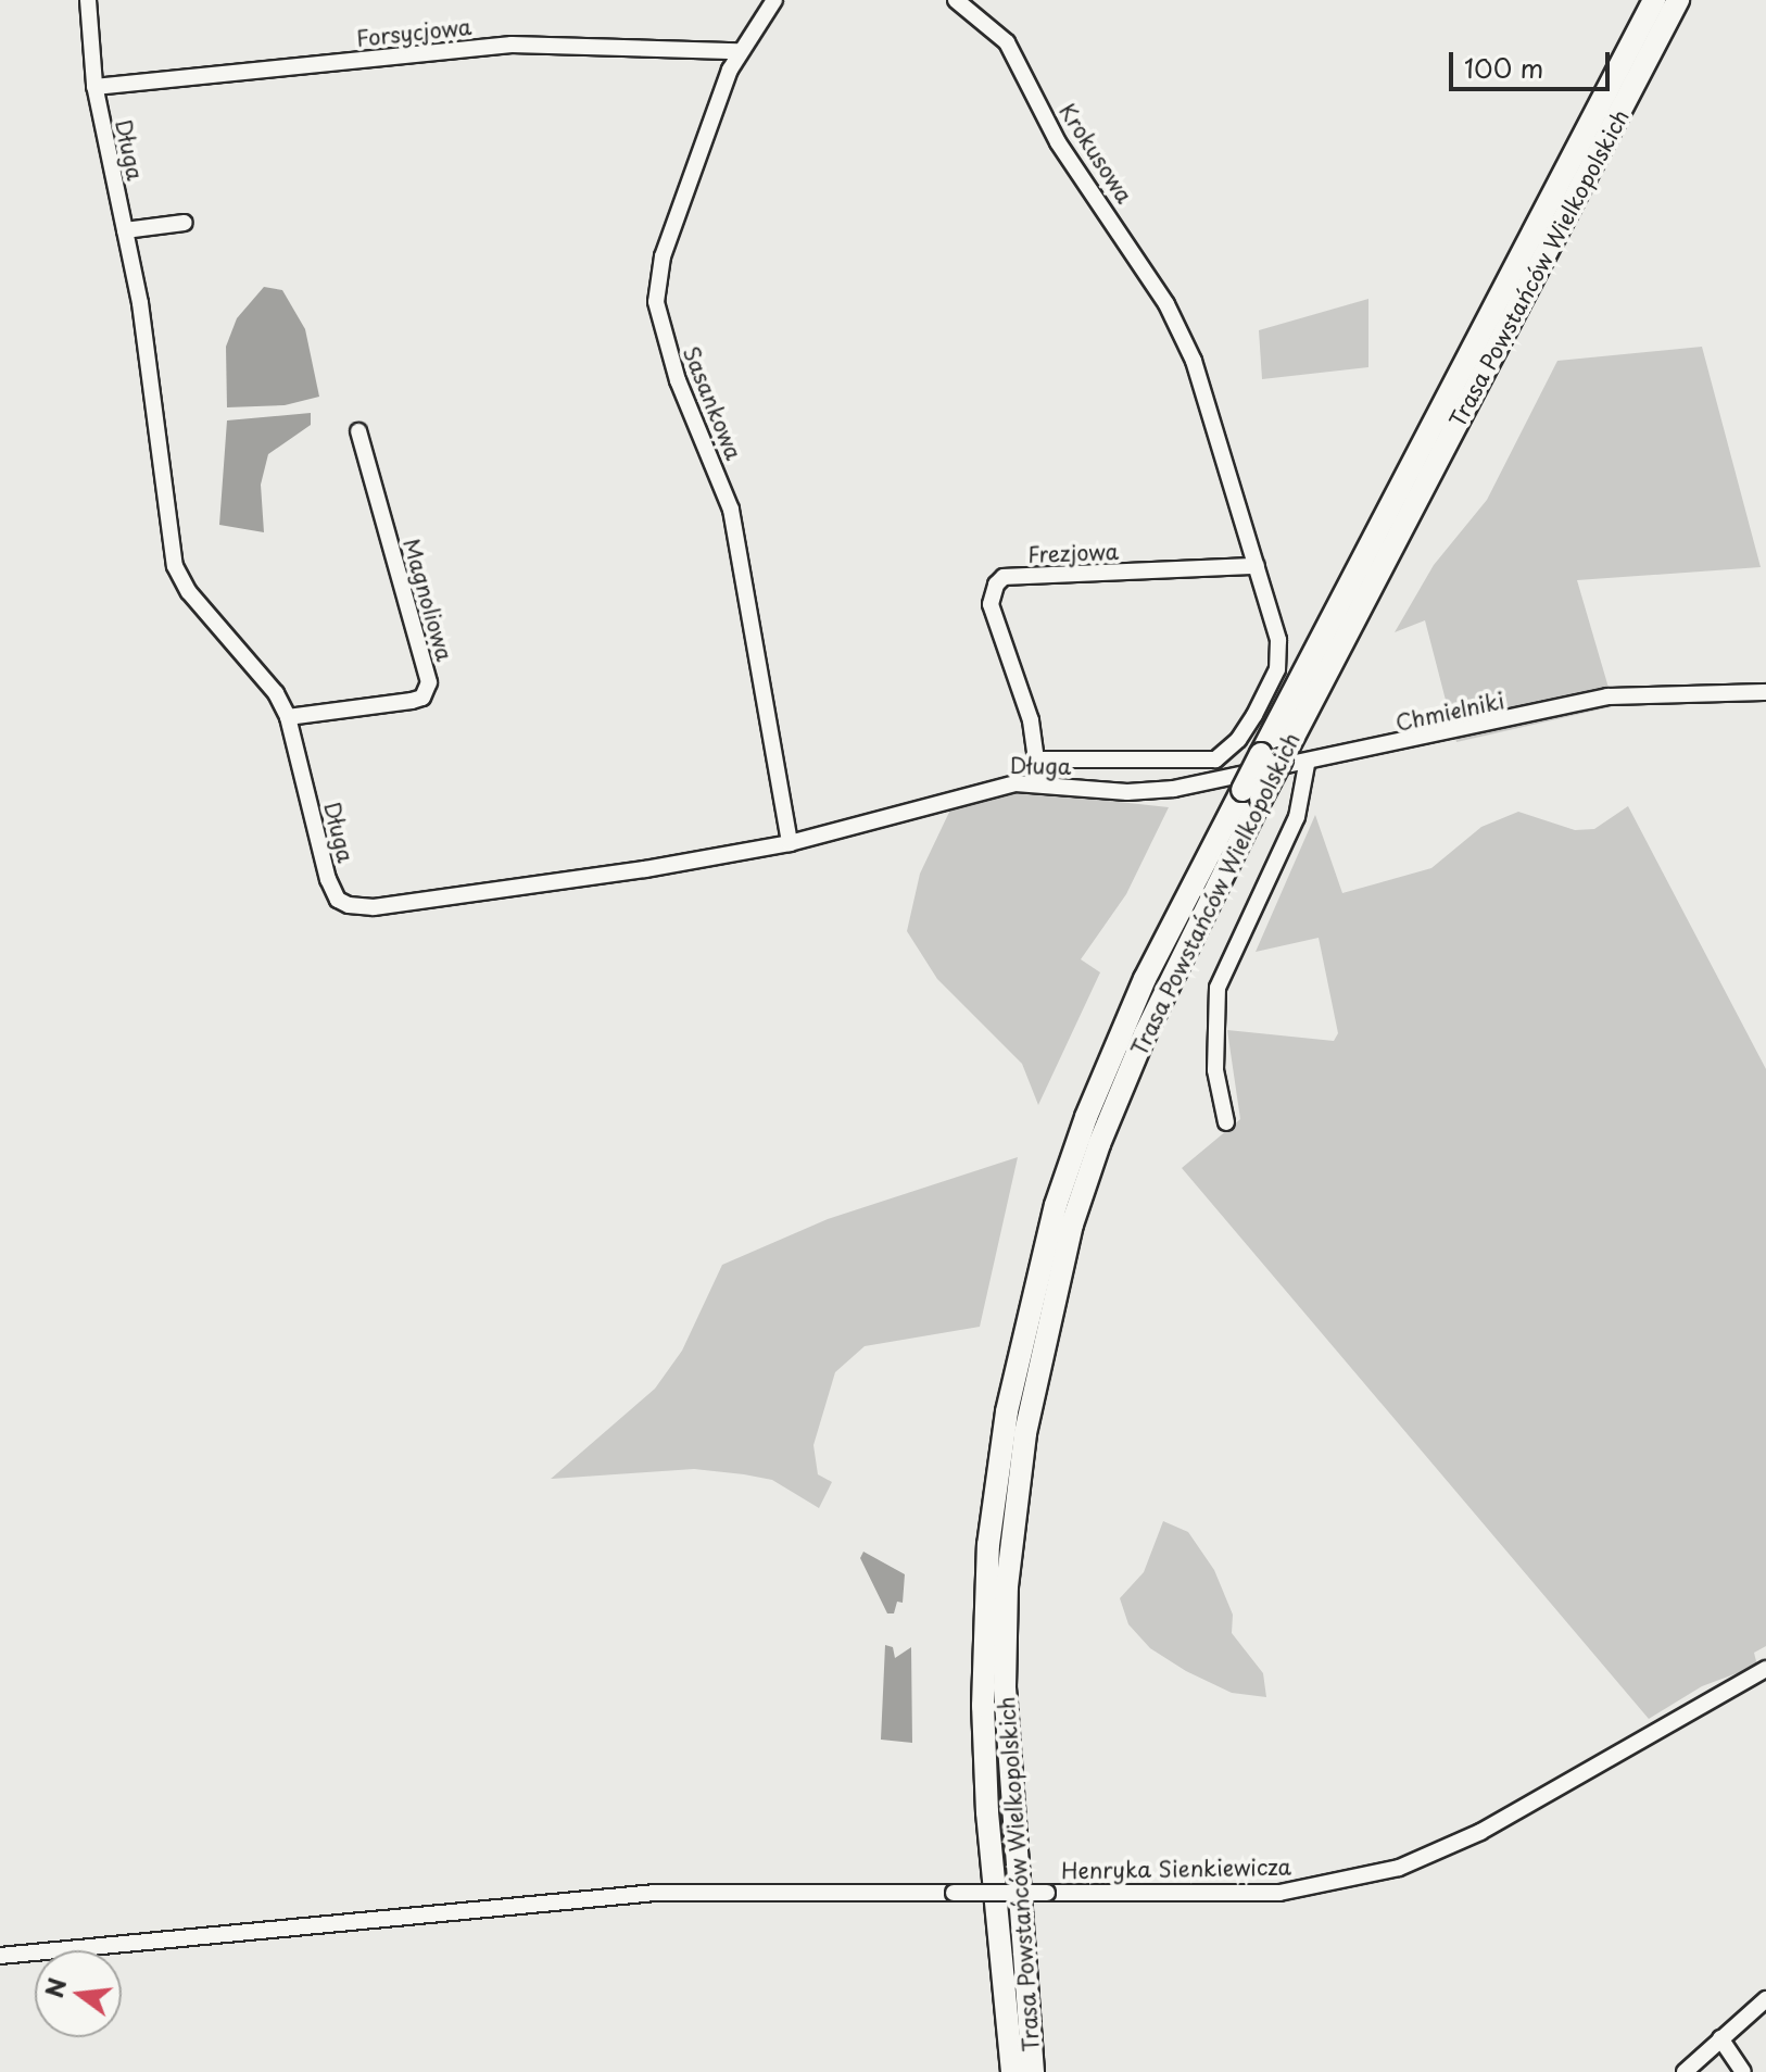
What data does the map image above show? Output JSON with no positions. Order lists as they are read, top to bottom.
{
  "streets": {
    "highway": ["Trasa Powstańców Wielkopolskich"],
    "street": [
      "Forsycjowa",
      "Długa",
      "Krokusowa",
      "Sasankowa",
      "Frezjowa",
      "Magnoliowa",
      "Chmielniki",
      "Henryka Sienkiewicza"
    ]
  },
  "crossings": [
    ["Forsycjowa", "Długa"],
    ["Forsycjowa", "Sasankowa"],
    ["Długa", "Sasankowa"],
    ["Długa", "Frezjowa"],
    ["Długa", "Magnoliowa"],
    ["Długa", "Chmielniki"],
    ["Krokusowa", "Frezjowa"]
  ],
  "scale_bar": "100 m",
  "north": "left"
}
